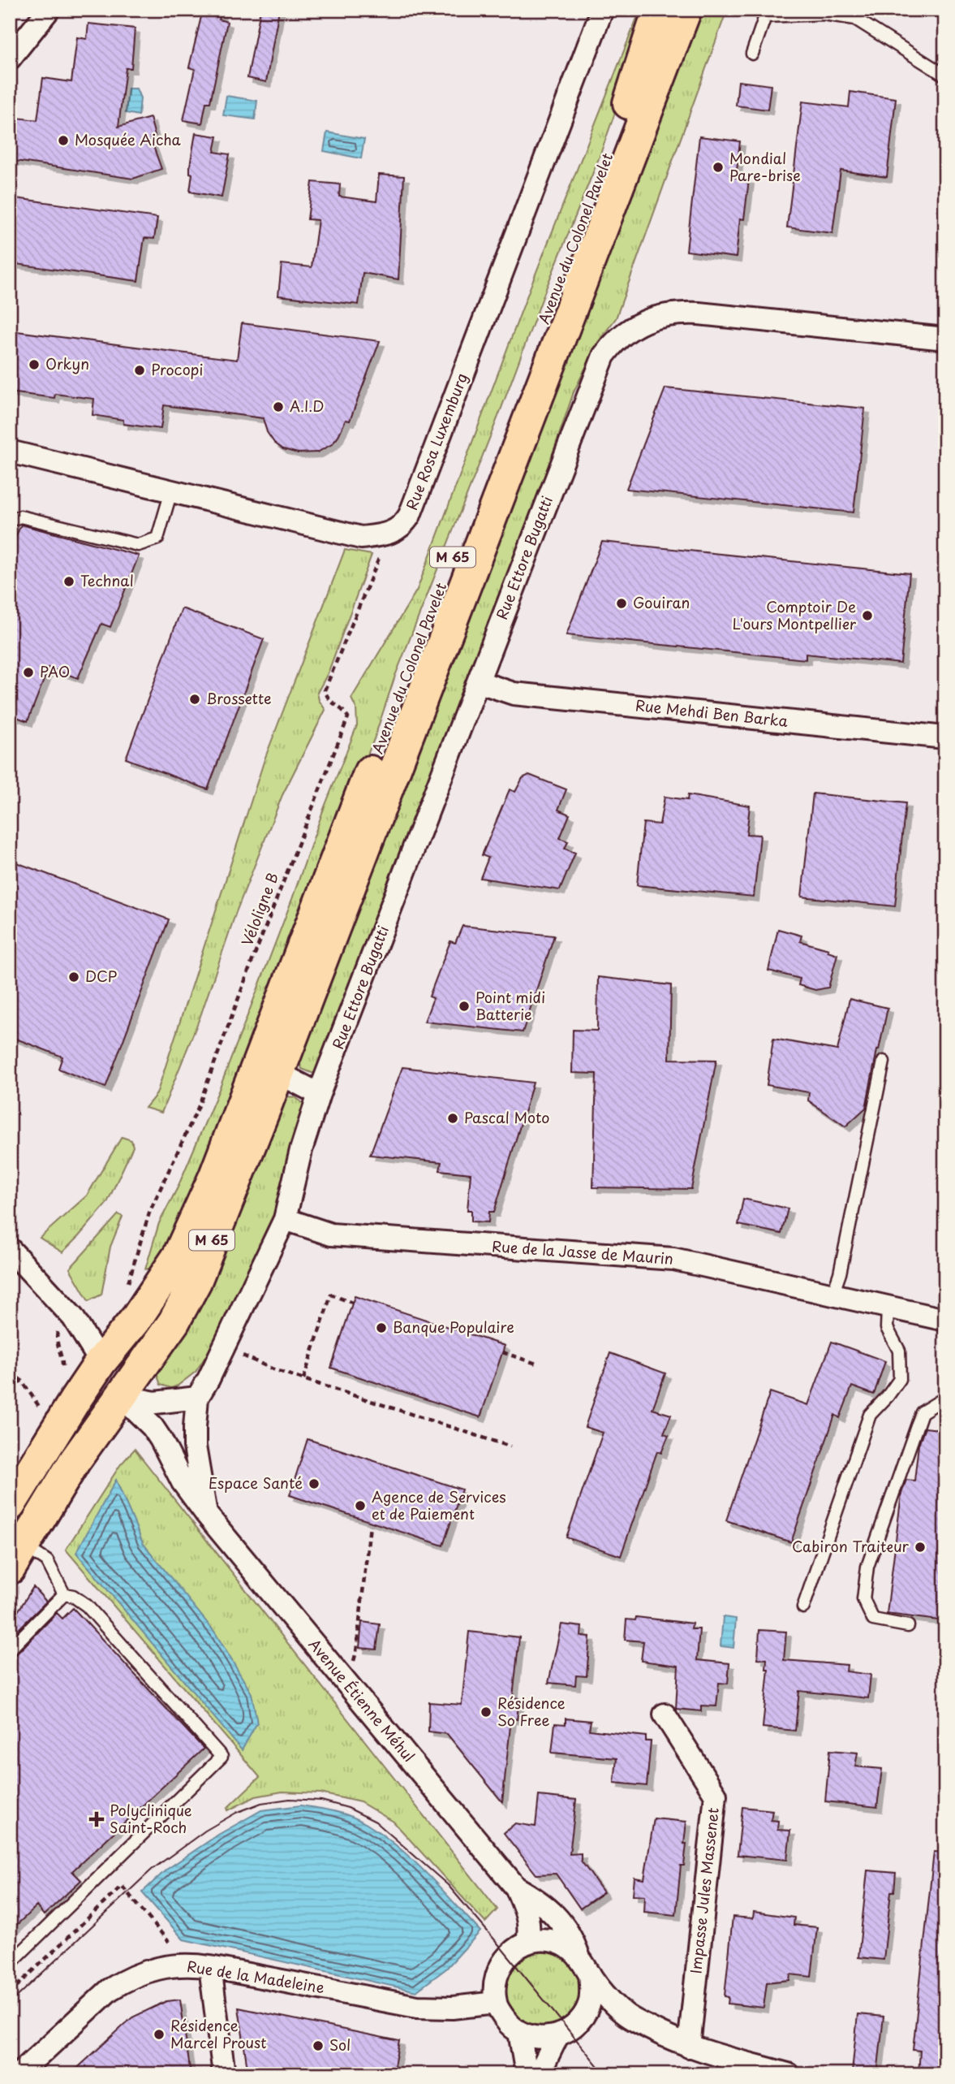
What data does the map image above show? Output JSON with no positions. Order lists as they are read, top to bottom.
{
  "streets": {
    "main road": ["Avenue du Colonel Pavelet", "M 65"],
    "street": [
      "Rue Rosa Luxemburg",
      "Rue Ettore Bugatti",
      "Rue Mehdi Ben Barka",
      "Rue de la Jasse de Maurin",
      "Avenue Étienne Méhul",
      "Impasse Jules Massenet",
      "Rue de la Madeleine"
    ],
    "path": ["Véloligne B"]
  },
  "crossings": [
    ["Avenue du Colonel Pavelet", "Avenue Étienne Méhul"],
    ["Rue Ettore Bugatti", "Rue Mehdi Ben Barka"],
    ["Rue Ettore Bugatti", "Rue de la Jasse de Maurin"],
    ["Avenue Étienne Méhul", "Impasse Jules Massenet"],
    ["Avenue Étienne Méhul", "Rue de la Madeleine"]
  ],
  "places": {
    "other": [
      "Mosquée Aicha",
      "Mondial Pare-brise",
      "Orkyn",
      "Procopi",
      "A.I.D",
      "Technal",
      "Gouiran",
      "Comptoir De L'ours Montpellier",
      "PAO",
      "Brossette",
      "DCP",
      "Point midi Batterie",
      "Pascal Moto",
      "Banque Populaire",
      "Espace Santé",
      "Agence de Services et de Paiement",
      "Cabiron Traiteur",
      "Résidence So Free",
      "Résidence Marcel Proust",
      "Sol"
    ],
    "health": ["Polyclinique Saint-Roch"]
  }
}
